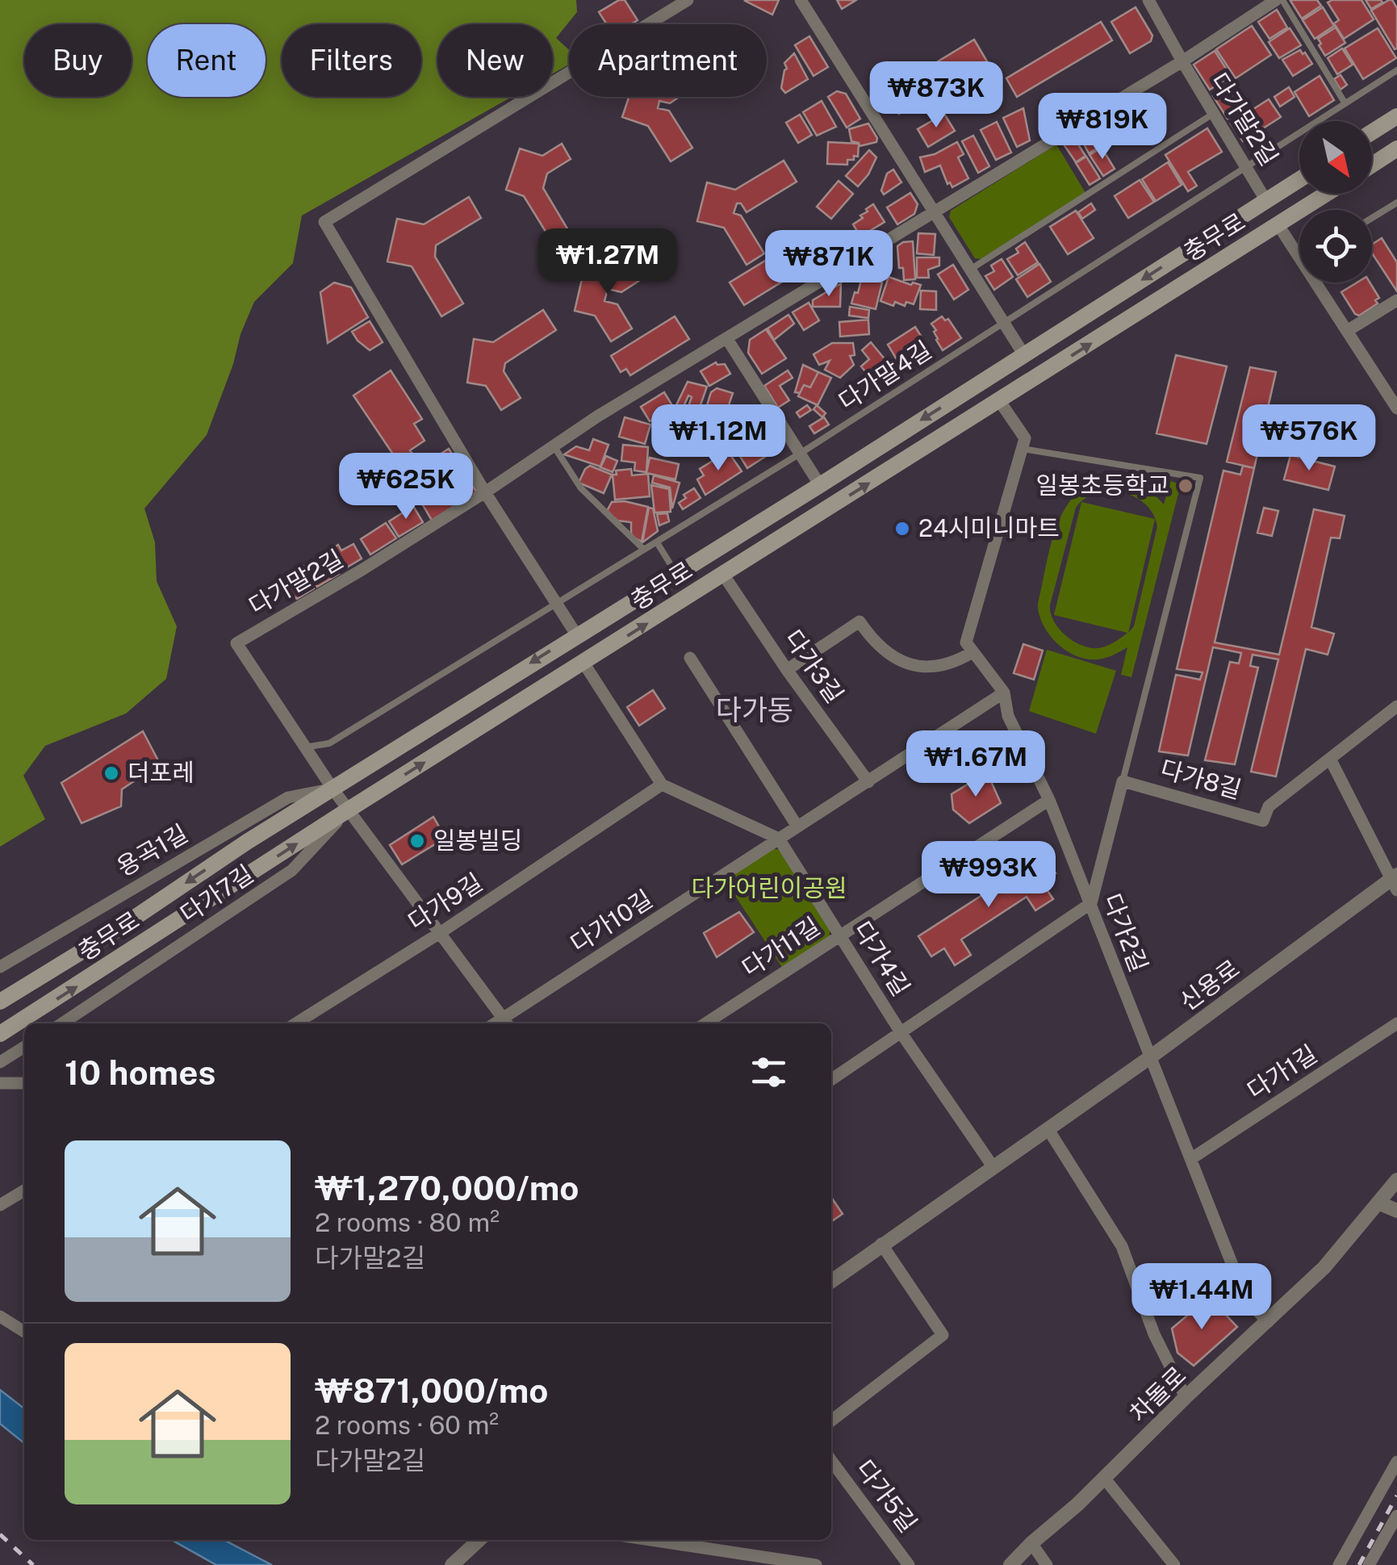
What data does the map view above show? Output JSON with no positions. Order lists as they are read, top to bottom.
{
  "streets": {
    "main road": ["충무로"],
    "street": [
      "다가말2길",
      "다가3길",
      "다가8길",
      "용곡1길",
      "다가7길",
      "다가9길",
      "다가10길",
      "다가2길",
      "다가11길",
      "다가4길",
      "신용로",
      "다가1길",
      "차돌로",
      "다가5길"
    ],
    "lane": ["다가말4길"]
  },
  "crossings": [
    ["다가말2길", "충무로"],
    ["다가말2길", "다가말4길"],
    ["다가말2길", "용곡1길"],
    ["충무로", "다가3길"],
    ["충무로", "용곡1길"],
    ["충무로", "다가7길"],
    ["다가3길", "다가10길"],
    ["다가8길", "다가2길"],
    ["다가10길", "다가2길"],
    ["다가10길", "다가4길"],
    ["다가2길", "다가11길"],
    ["다가2길", "신용로"],
    ["다가2길", "다가1길"],
    ["다가2길", "차돌로"],
    ["다가11길", "다가4길"],
    ["다가4길", "신용로"]
  ],
  "districts": ["다가동"],
  "parks": ["다가어린이공원"],
  "places": [
    "일봉초등학교",
    "24시미니마트",
    "더포레",
    "일봉빌딩"
  ],
  "north": "bottom right",
  "page": {
    "chip": [
      "Buy",
      "Rent",
      "Filters",
      "New",
      "Apartment"
    ],
    "price": [
      "₩873K",
      "₩819K",
      "₩1.27M",
      "₩871K",
      "₩1.12M",
      "₩576K",
      "₩625K",
      "₩1.67M",
      "₩993K",
      "₩1.44M"
    ],
    "heading": "10 homes",
    "list": [
      {
        "name": "₩1,270,000/mo",
        "note": "2 rooms · 80 m² · 다가말2길"
      },
      {
        "name": "₩871,000/mo",
        "note": "2 rooms · 60 m² · 다가말2길"
      }
    ]
  }
}
